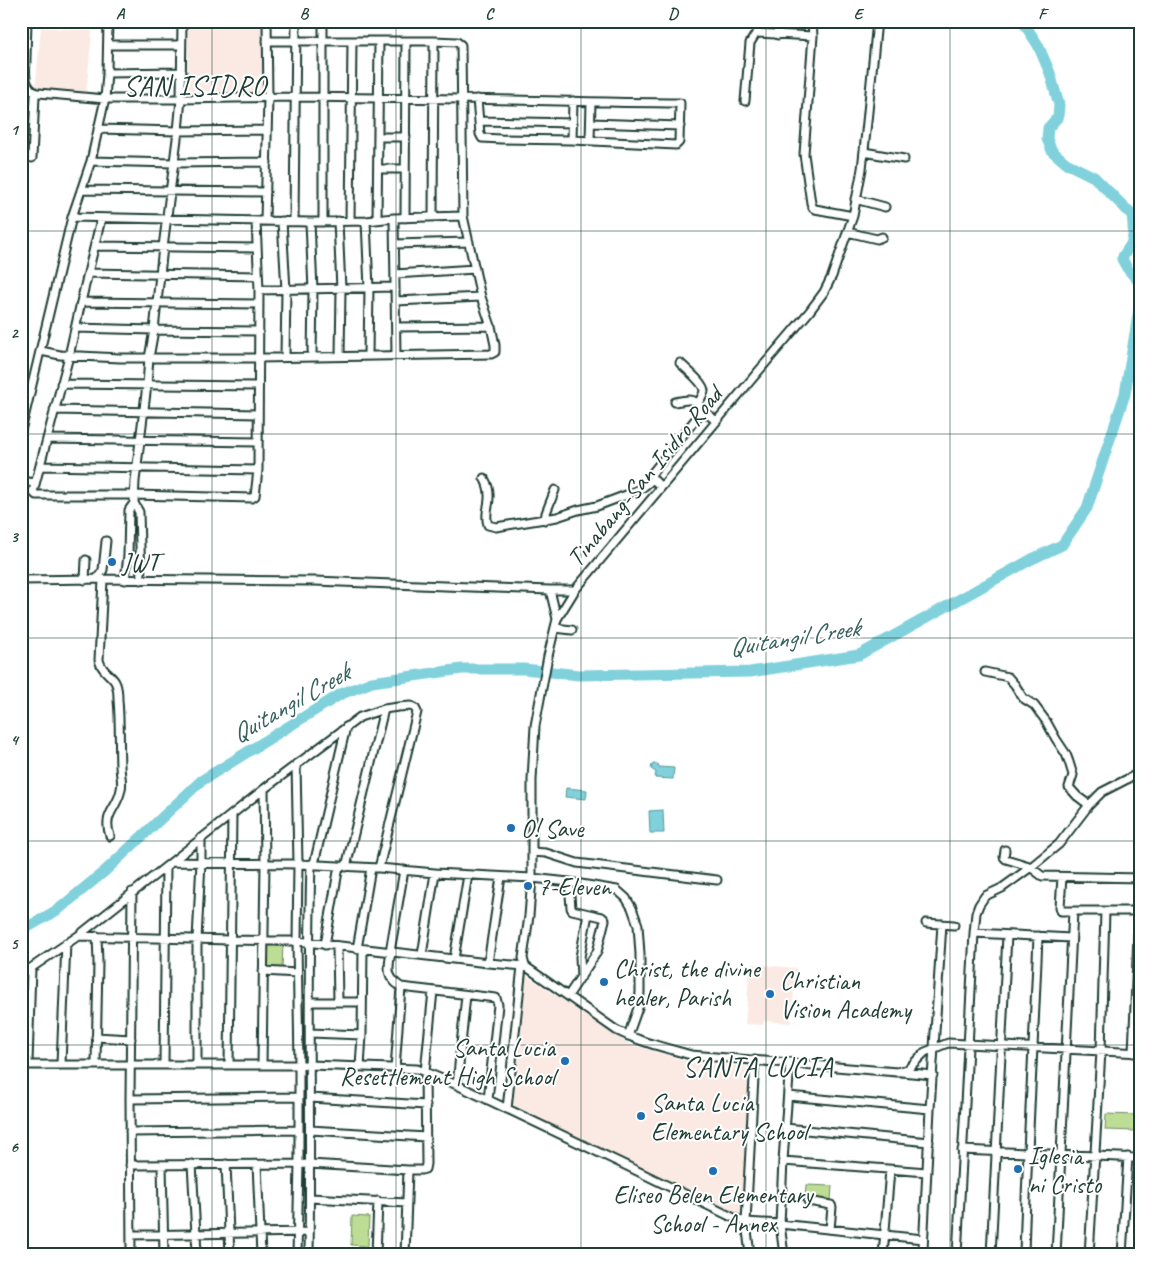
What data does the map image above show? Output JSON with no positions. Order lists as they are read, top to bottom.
{
  "streets": {
    "street": ["Tinabang-San Isidro Road"]
  },
  "districts": ["SAN ISIDRO", "SANTA LUCIA"],
  "water": ["Quitangil Creek"],
  "places": [
    "JWT",
    "O! Save",
    "7-Eleven",
    "Christ, the divine healer, Parish",
    "Christian Vision Academy",
    "Santa Lucia Resettlement High School",
    "Santa Lucia Elementary School",
    "Iglesia ni Cristo",
    "Eliseo Belen Elementary School - Annex"
  ],
  "grid": {
    "columns": [
      "A",
      "B",
      "C",
      "D",
      "E",
      "F"
    ],
    "rows": [
      "1",
      "2",
      "3",
      "4",
      "5",
      "6"
    ]
  }
}
